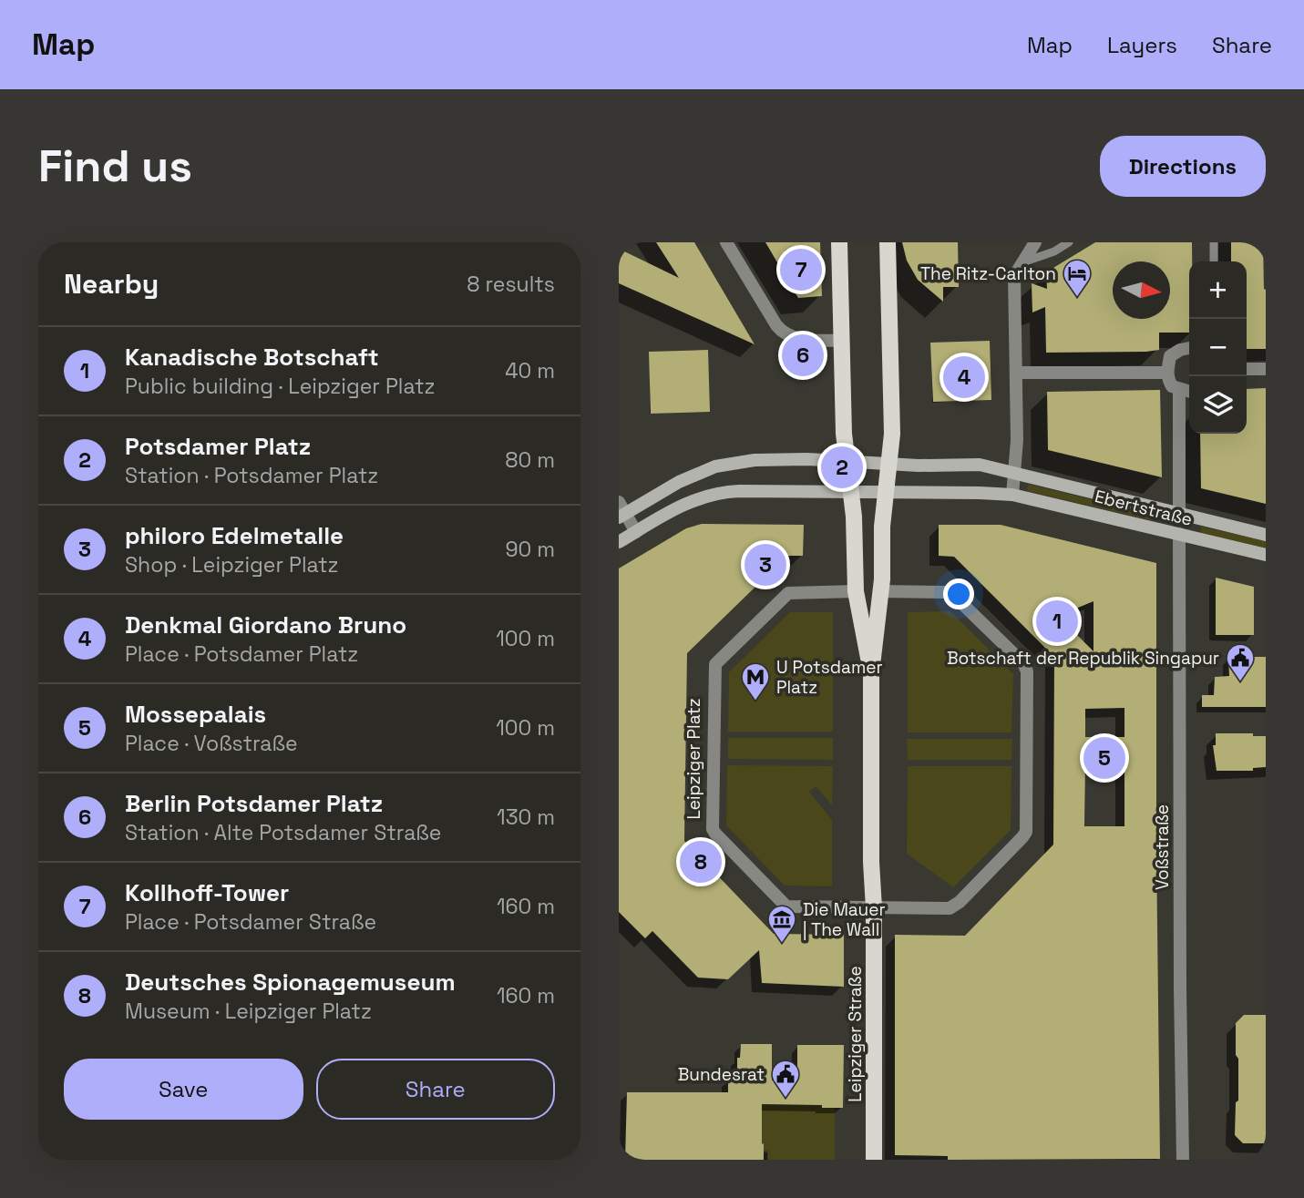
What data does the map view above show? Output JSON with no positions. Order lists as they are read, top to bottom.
{
  "streets": {
    "main road": ["Ebertstraße", "Leipziger Straße"],
    "street": ["Leipziger Platz", "Voßstraße"]
  },
  "crossings": [
    ["Ebertstraße", "Voßstraße"],
    ["Leipziger Platz", "Leipziger Straße"]
  ],
  "places": {
    "hotel": ["The Ritz-Carlton"],
    "public building": ["Botschaft der Republik Singapur", "Bundesrat"],
    "metro station": ["U Potsdamer Platz"],
    "museum": ["Die Mauer | The Wall"]
  },
  "north": "right",
  "page": {
    "header": "Map",
    "nav": ["Map", "Layers", "Share"],
    "buttons": [
      "Directions",
      ["Save", "Share"]
    ],
    "title": "Find us",
    "heading": ["Nearby", "8 results"],
    "pins": [
      "7",
      "6",
      "4",
      "2",
      "3",
      "1",
      "5",
      "8"
    ],
    "map_buttons": ["+", "−"],
    "list": [
      {
        "mark": "1",
        "name": "Kanadische Botschaft",
        "note": "Public building · Leipziger Platz",
        "value": "40 m"
      },
      {
        "mark": "2",
        "name": "Potsdamer Platz",
        "note": "Station · Potsdamer Platz",
        "value": "80 m"
      },
      {
        "mark": "3",
        "name": "philoro Edelmetalle",
        "note": "Shop · Leipziger Platz",
        "value": "90 m"
      },
      {
        "mark": "4",
        "name": "Denkmal Giordano Bruno",
        "note": "Place · Potsdamer Platz",
        "value": "100 m"
      },
      {
        "mark": "5",
        "name": "Mossepalais",
        "note": "Place · Voßstraße",
        "value": "100 m"
      },
      {
        "mark": "6",
        "name": "Berlin Potsdamer Platz",
        "note": "Station · Alte Potsdamer Straße",
        "value": "130 m"
      },
      {
        "mark": "7",
        "name": "Kollhoff-Tower",
        "note": "Place · Potsdamer Straße",
        "value": "160 m"
      },
      {
        "mark": "8",
        "name": "Deutsches Spionagemuseum",
        "note": "Museum · Leipziger Platz",
        "value": "160 m"
      }
    ]
  }
}
